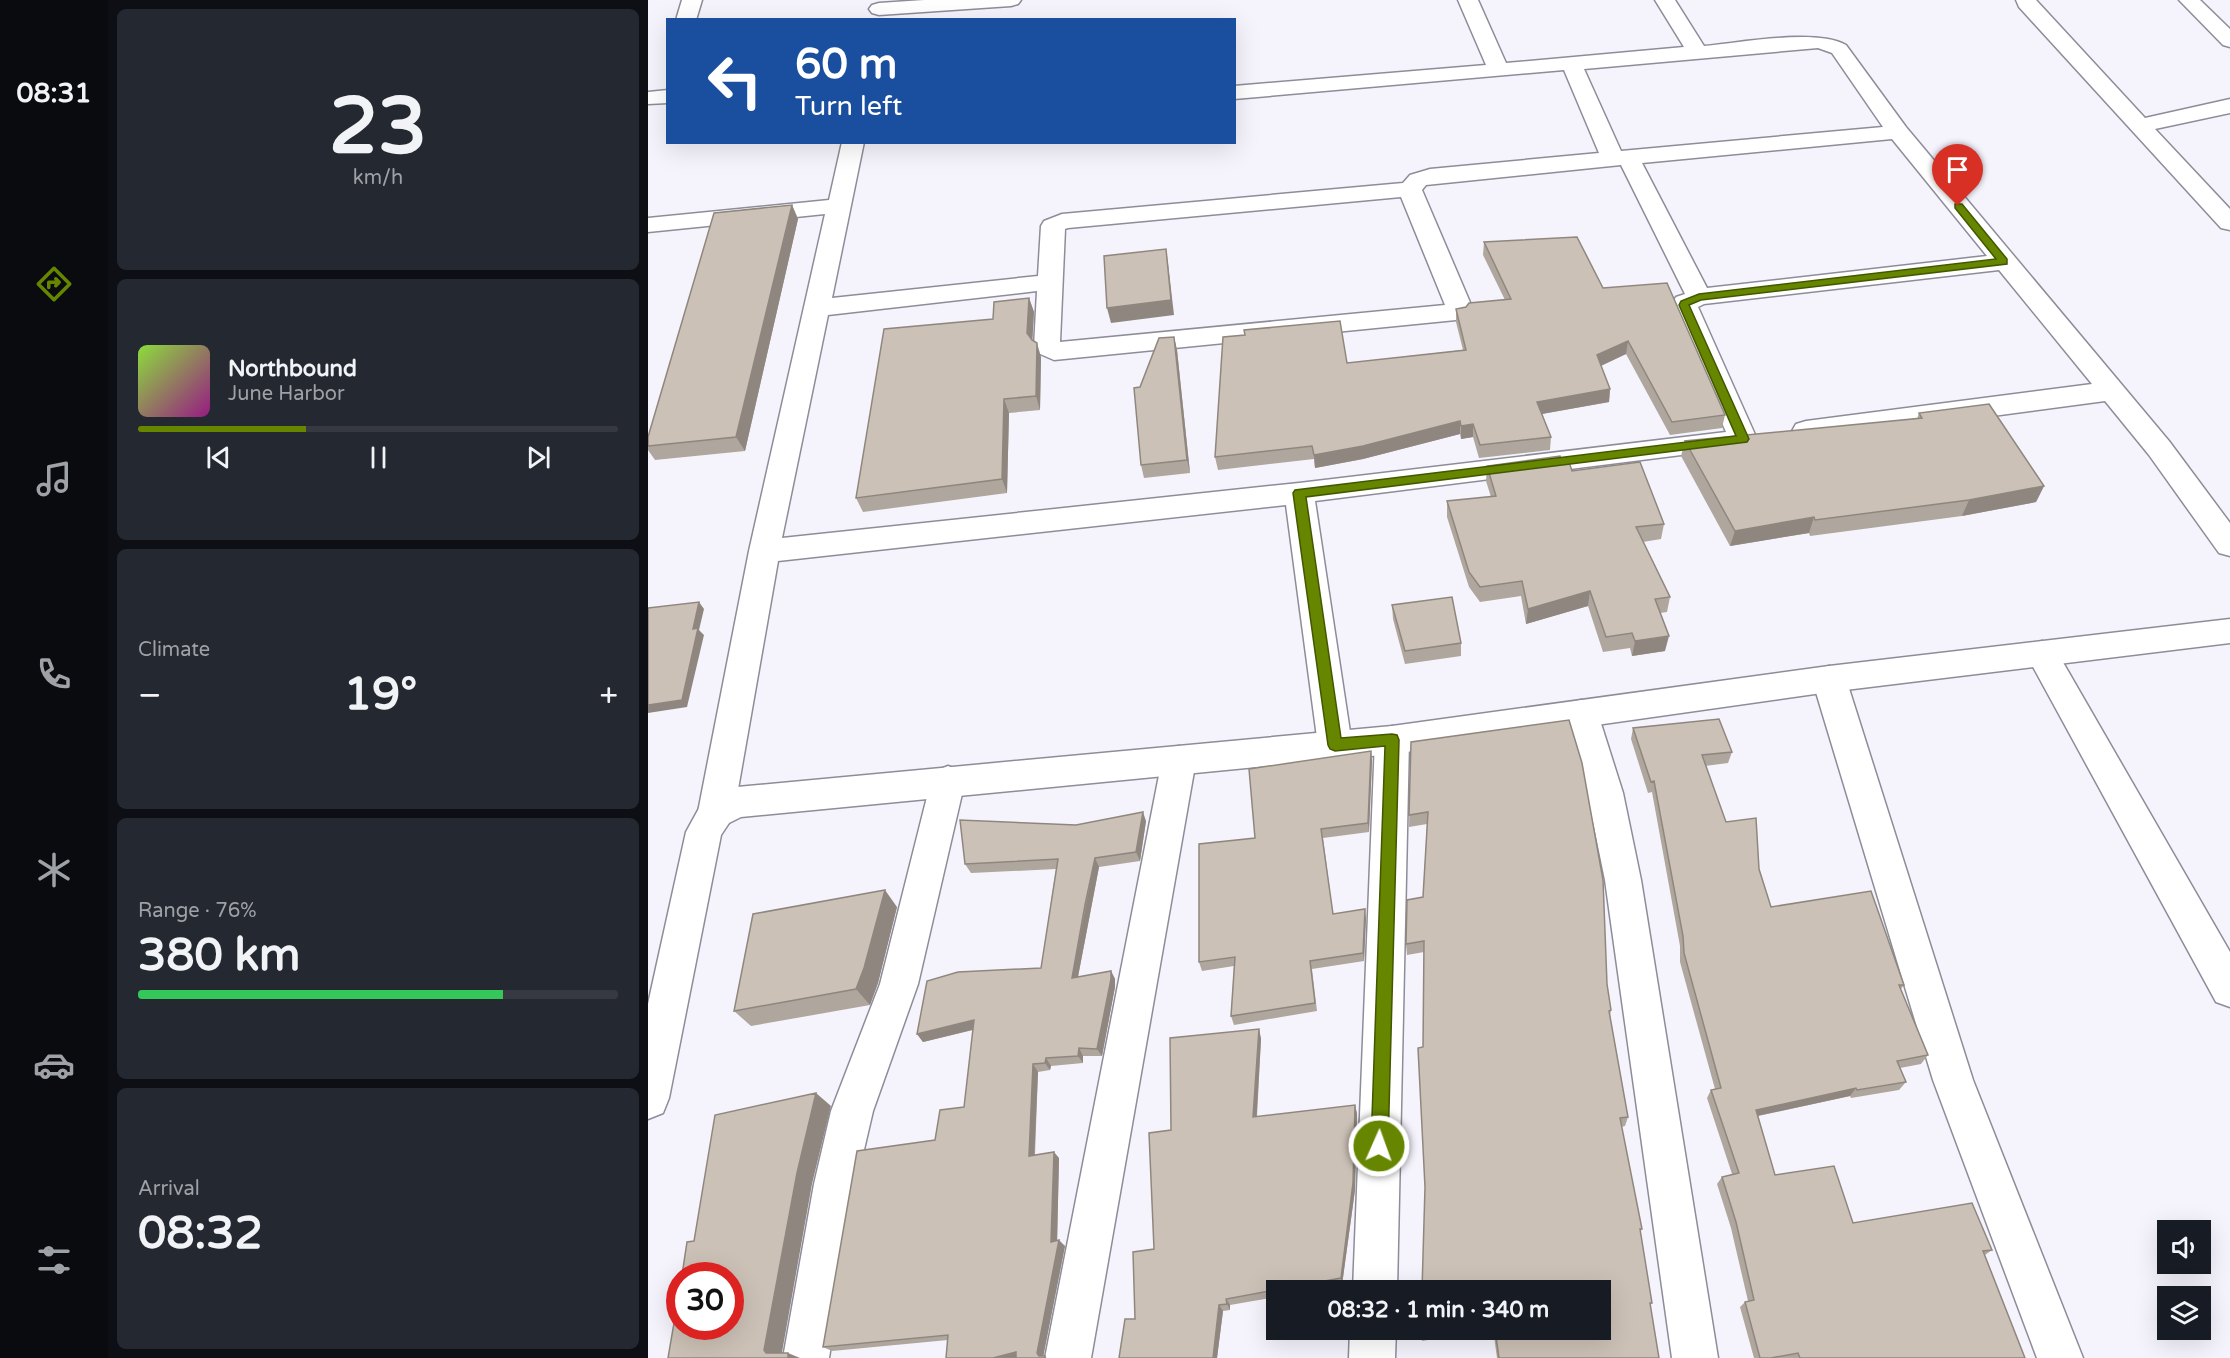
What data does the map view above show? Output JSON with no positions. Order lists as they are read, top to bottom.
{
  "page": {
    "tabs": "08:31",
    "tile": [
      ["23", "km/h"],
      "Climate",
      ["Range · 76%", "380 km"],
      ["Arrival", "08:32"]
    ],
    "turn": ["60 m", "Turn left"],
    "song": ["Northbound", "June Harbor"],
    "heat": ["−", "19°", "+"],
    "limit": "30",
    "trip": "08:32 · 1 min · 340 m"
  }
}
